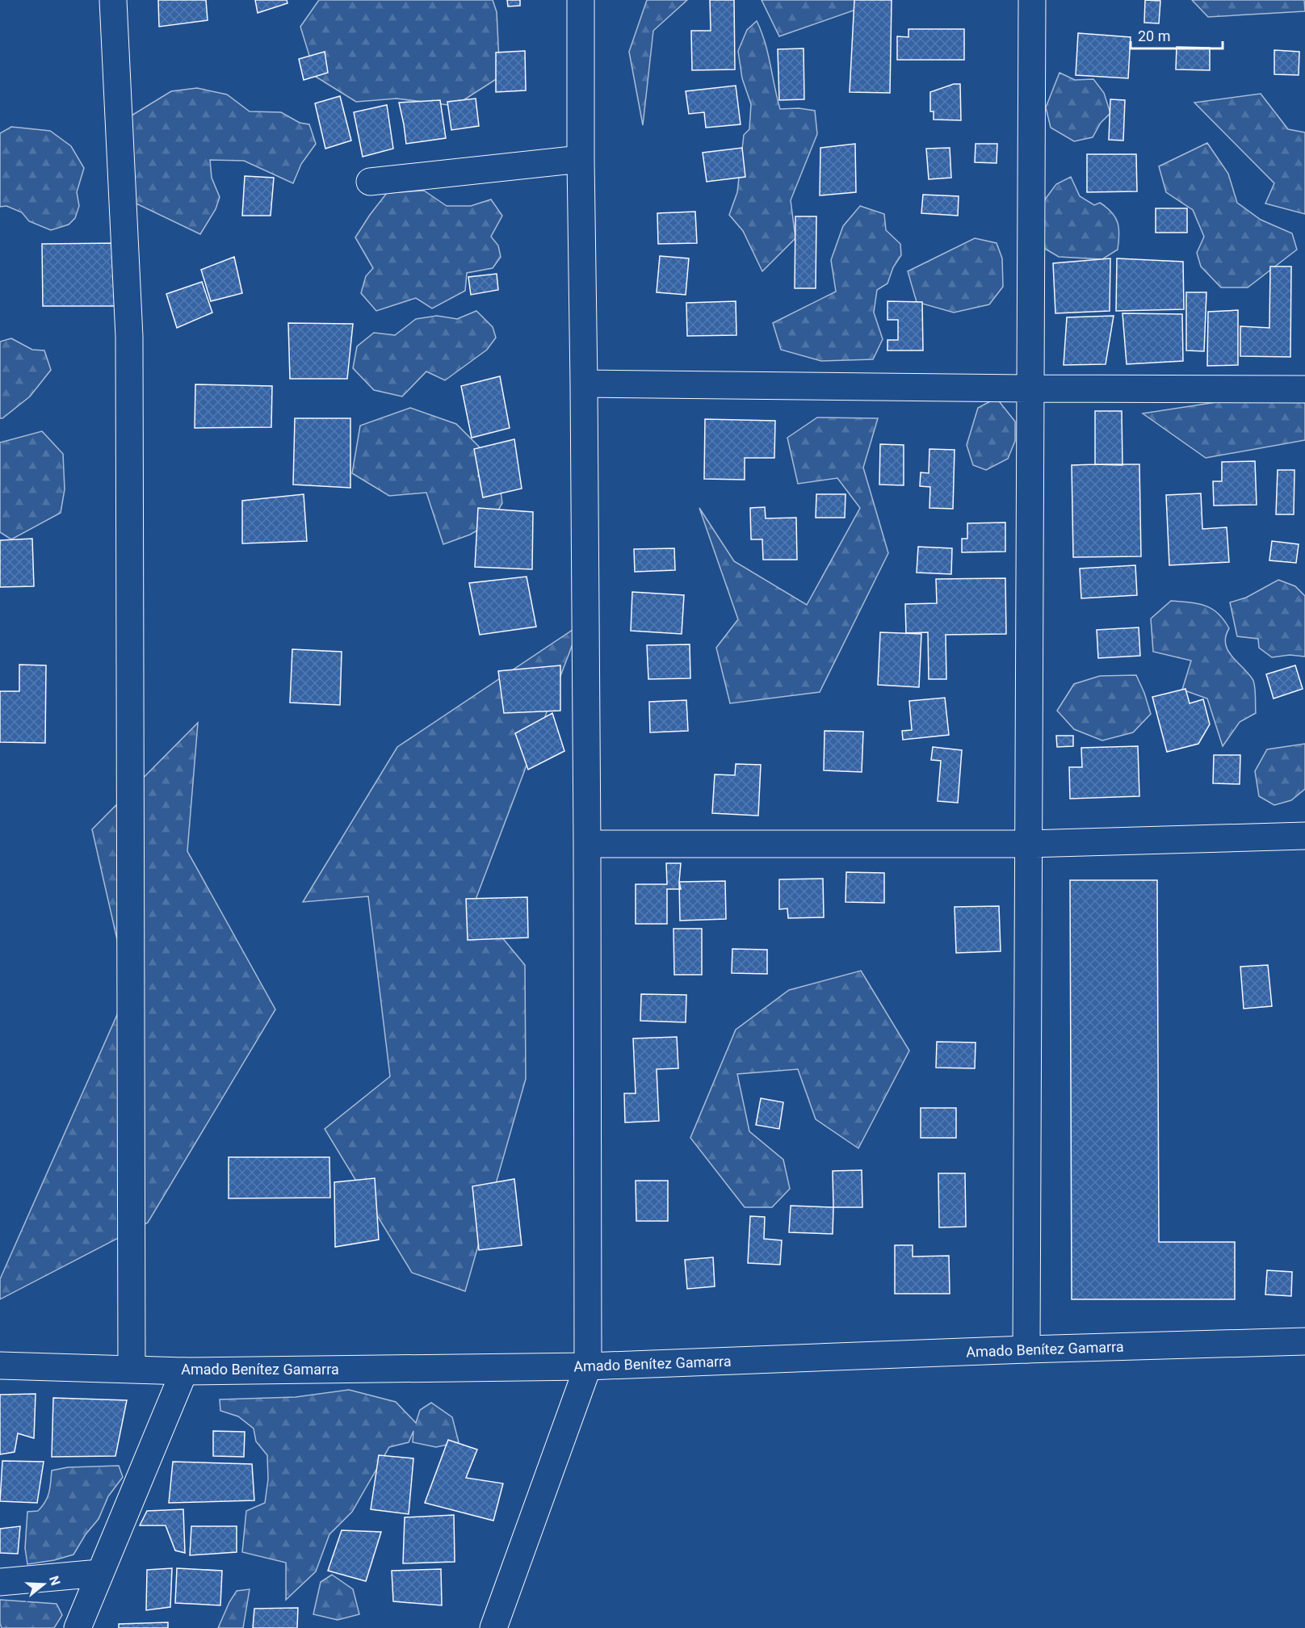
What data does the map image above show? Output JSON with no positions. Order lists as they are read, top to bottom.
{
  "streets": {
    "street": ["Amado Benítez Gamarra"]
  },
  "scale_bar": "20 m",
  "north": "right"
}
